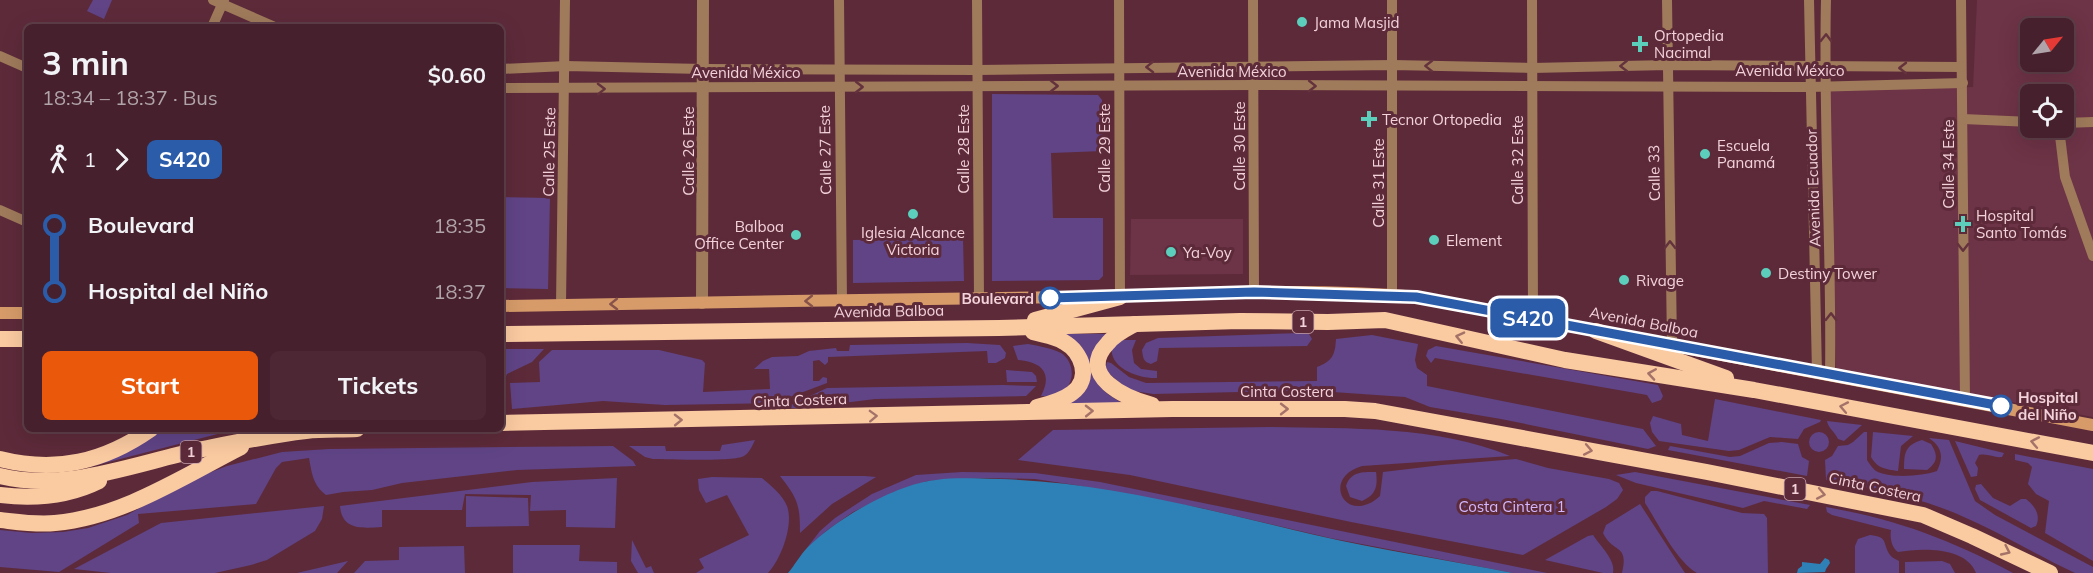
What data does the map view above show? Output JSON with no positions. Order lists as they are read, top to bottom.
{
  "streets": {
    "highway": ["Avenida Balboa", "1", "Cinta Costera"],
    "street": [
      "Avenida México",
      "Calle 30 Este",
      "Calle 29 Este",
      "Calle 28 Este",
      "Calle 27 Este",
      "Calle 26 Este",
      "Calle 25 Este",
      "Calle 32 Este",
      "Calle 34 Este",
      "Calle 33",
      "Calle 31 Este",
      "Avenida Ecuador"
    ]
  },
  "crossings": [
    ["Avenida México", "Calle 30 Este"],
    ["Avenida México", "Calle 29 Este"],
    ["Avenida México", "Calle 28 Este"],
    ["Avenida México", "Calle 27 Este"],
    ["Avenida México", "Calle 26 Este"],
    ["Avenida México", "Calle 25 Este"],
    ["Avenida México", "Calle 32 Este"],
    ["Avenida México", "Calle 34 Este"],
    ["Avenida México", "Calle 33"],
    ["Avenida México", "Calle 31 Este"],
    ["Avenida México", "Avenida Ecuador"],
    ["Calle 30 Este", "Avenida Balboa"],
    ["Calle 29 Este", "Avenida Balboa"],
    ["Calle 28 Este", "Avenida Balboa"],
    ["Calle 27 Este", "Avenida Balboa"],
    ["Calle 26 Este", "Avenida Balboa"],
    ["Calle 25 Este", "Avenida Balboa"],
    ["Calle 32 Este", "Avenida Balboa"],
    ["Calle 34 Este", "Avenida Balboa"],
    ["Calle 33", "Avenida Balboa"],
    ["Calle 31 Este", "Avenida Balboa"],
    ["Avenida Ecuador", "Avenida Balboa"]
  ],
  "one_way": ["Calle 34 Este", "Calle 33", "Cinta Costera"],
  "parks": ["Costa Cintera 1"],
  "places": {
    "other": [
      "Jama Masjid",
      "Escuela Panamá",
      "Iglesia Alcance Victoria",
      "Balboa Office Center",
      "Element",
      "Ya-Voy",
      "Destiny Tower",
      "Rivage",
      "Boulevard",
      "Hospital del Niño"
    ],
    "health": ["Ortopedia Nacimal", "Tecnor Ortopedia", "Hospital Santo Tomás"]
  },
  "lines": ["bus line S420"],
  "north": "top right",
  "page": {
    "on_map": "S420",
    "heading": ["3 min", "18:34 – 18:37 · Bus", "$0.60"],
    "legs": ["1", "S420"],
    "list": [
      {
        "name": "Boulevard",
        "value": "18:35"
      },
      {
        "name": "Hospital del Niño",
        "value": "18:37"
      }
    ],
    "buttons": ["Start", "Tickets"]
  }
}
